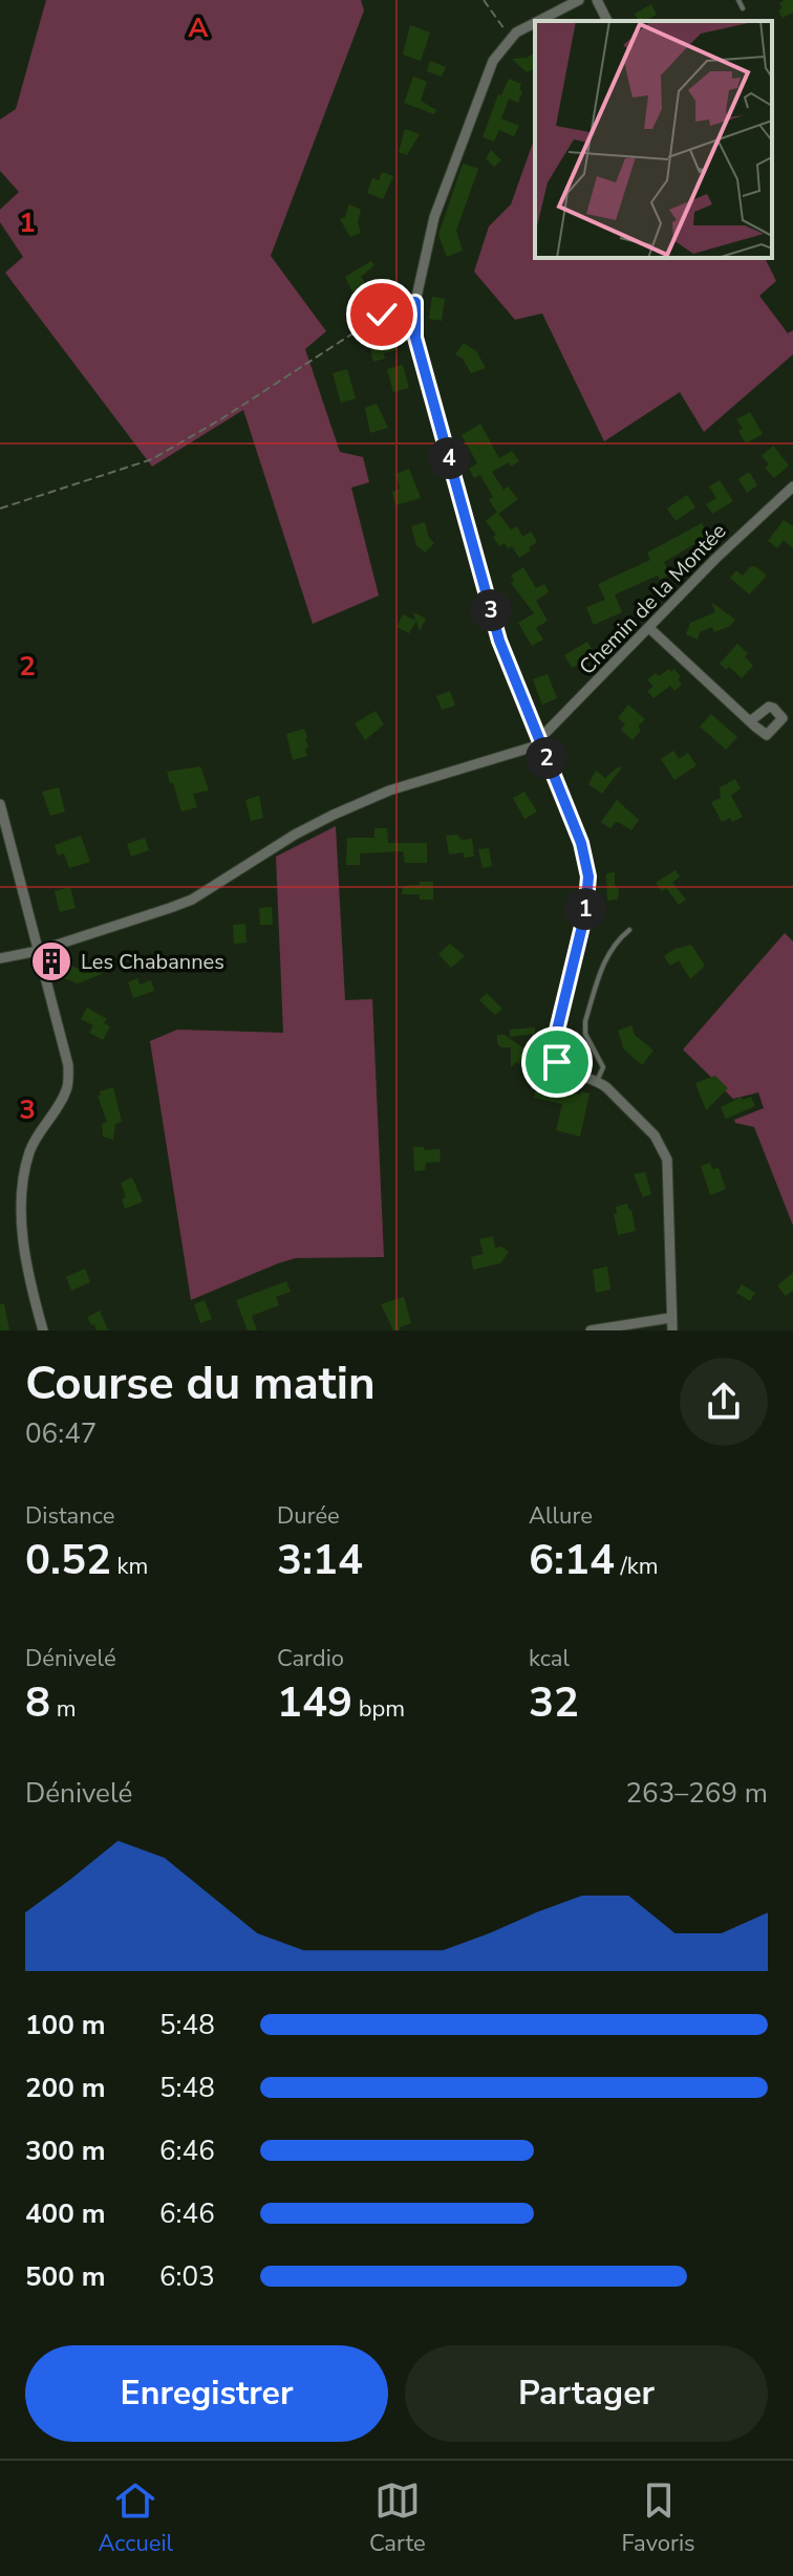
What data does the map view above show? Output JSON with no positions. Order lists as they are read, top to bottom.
{
  "streets": {
    "street": ["Chemin de la Montée"]
  },
  "places": {
    "building": ["Les Chabannes"]
  },
  "page": {
    "pins": [
      "4",
      "3",
      "2",
      "1"
    ],
    "heading": ["Course du matin", "06:47"],
    "stats": [
      ["Distance", "0.52 km"],
      ["Durée", "3:14"],
      ["Allure", "6:14 /km"],
      ["Dénivelé", "8 m"],
      ["Cardio", "149 bpm"],
      ["kcal", "32"]
    ],
    "chart": ["Dénivelé", "263–269 m"],
    "list": [
      {
        "name": "100 m",
        "note": "5:48"
      },
      {
        "name": "200 m",
        "note": "5:48"
      },
      {
        "name": "300 m",
        "note": "6:46"
      },
      {
        "name": "400 m",
        "note": "6:46"
      },
      {
        "name": "500 m",
        "note": "6:03"
      }
    ],
    "buttons": ["Enregistrer", "Partager"],
    "tabs": ["Accueil", "Carte", "Favoris"]
  },
  "grid": {
    "columns": ["A"],
    "rows": ["1", "2", "3"]
  }
}
